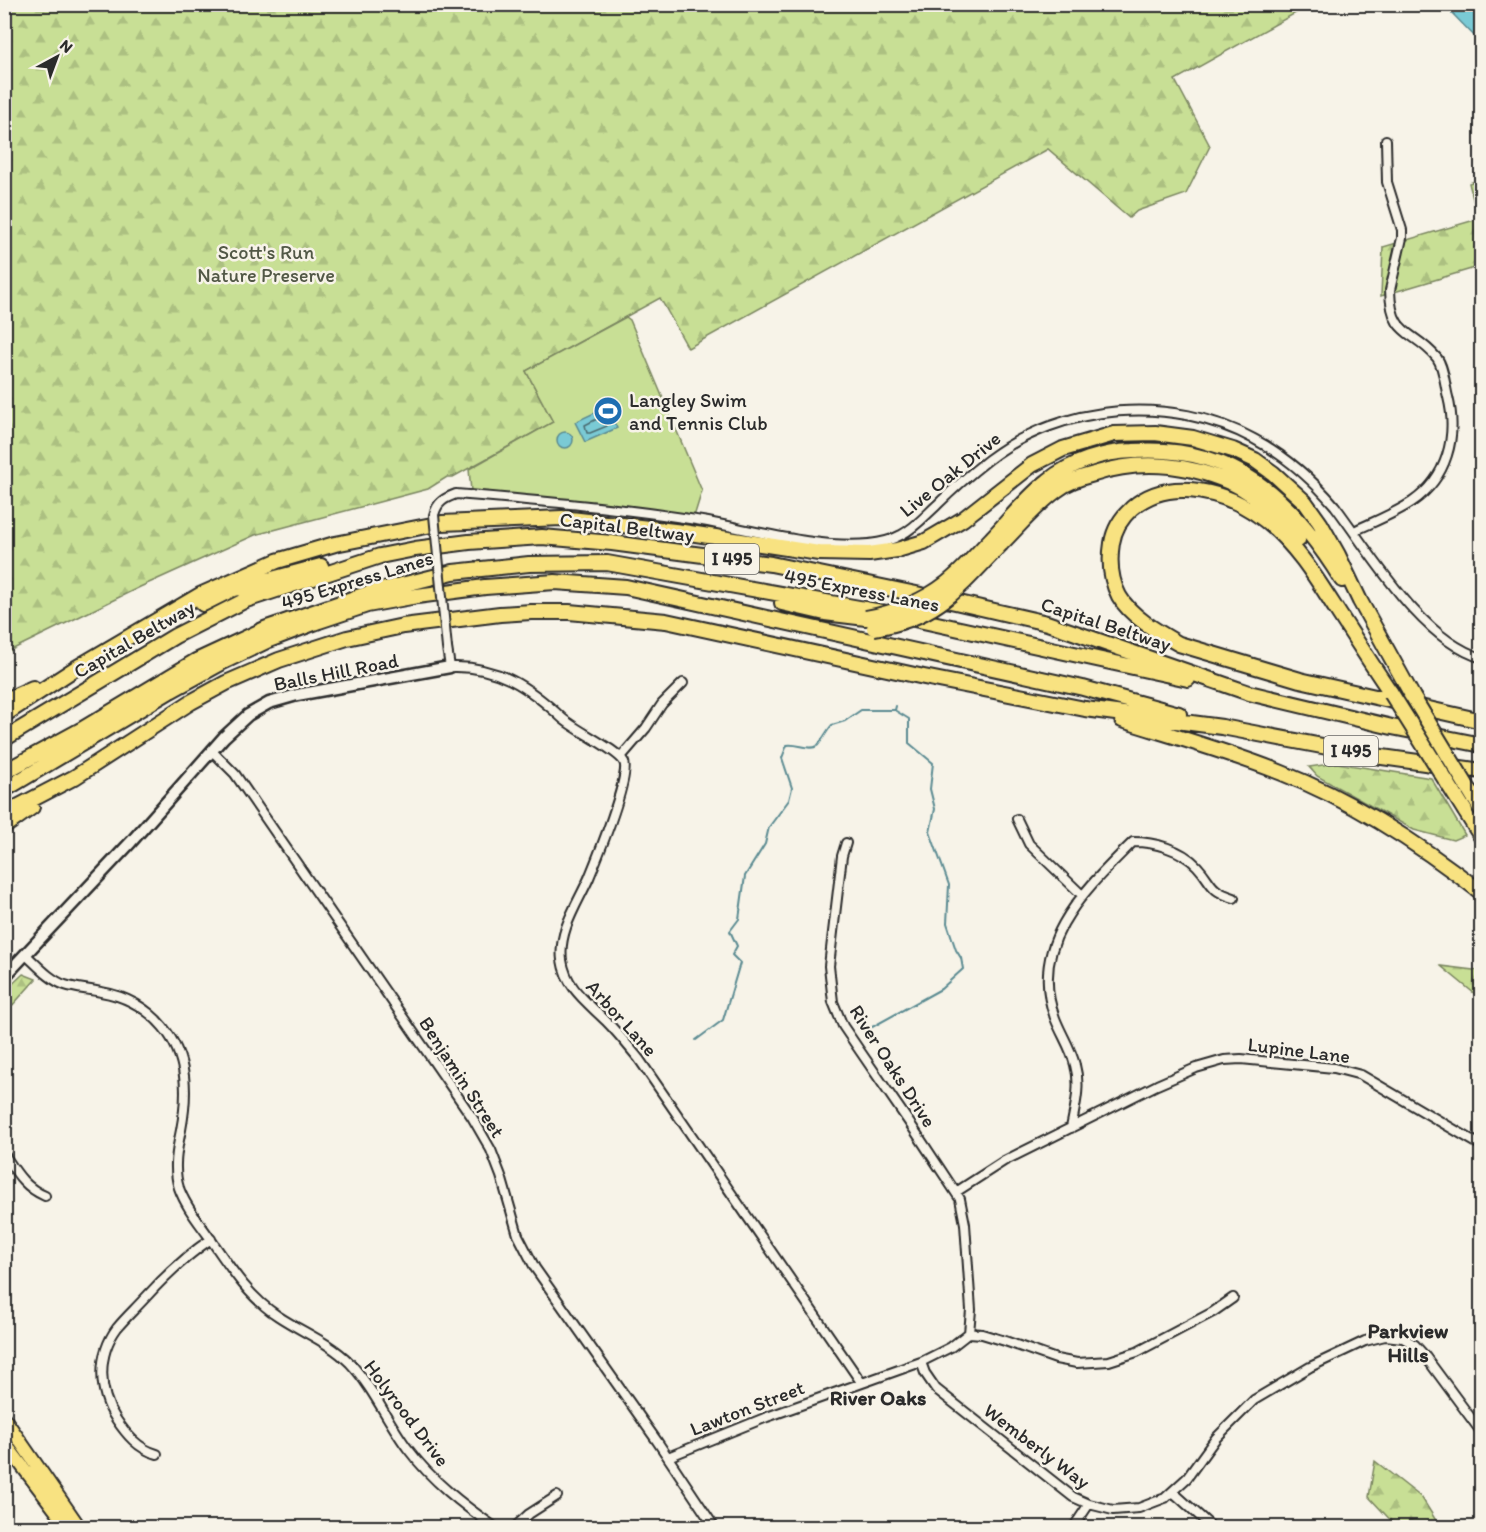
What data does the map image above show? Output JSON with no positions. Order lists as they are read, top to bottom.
{
  "streets": {
    "highway": ["Capital Beltway", "I 495", "495 Express Lanes"],
    "street": [
      "Live Oak Drive",
      "Balls Hill Road",
      "Arbor Lane",
      "Lupine Lane",
      "River Oaks Drive",
      "Benjamin Street",
      "Lawton Street",
      "Holyrood Drive",
      "Wemberly Way"
    ]
  },
  "crossings": [
    ["Live Oak Drive", "Balls Hill Road"],
    ["Capital Beltway", "495 Express Lanes"],
    ["I 495", "495 Express Lanes"],
    ["Balls Hill Road", "Arbor Lane"],
    ["Balls Hill Road", "Benjamin Street"],
    ["Balls Hill Road", "Holyrood Drive"],
    ["Arbor Lane", "Lawton Street"],
    ["Benjamin Street", "Lawton Street"],
    ["Lawton Street", "Wemberly Way"]
  ],
  "districts": ["Parkview Hills", "River Oaks"],
  "parks": ["Scott's Run Nature Preserve"],
  "places": {
    "sports": ["Langley Swim and Tennis Club"]
  },
  "north": "top right"
}
